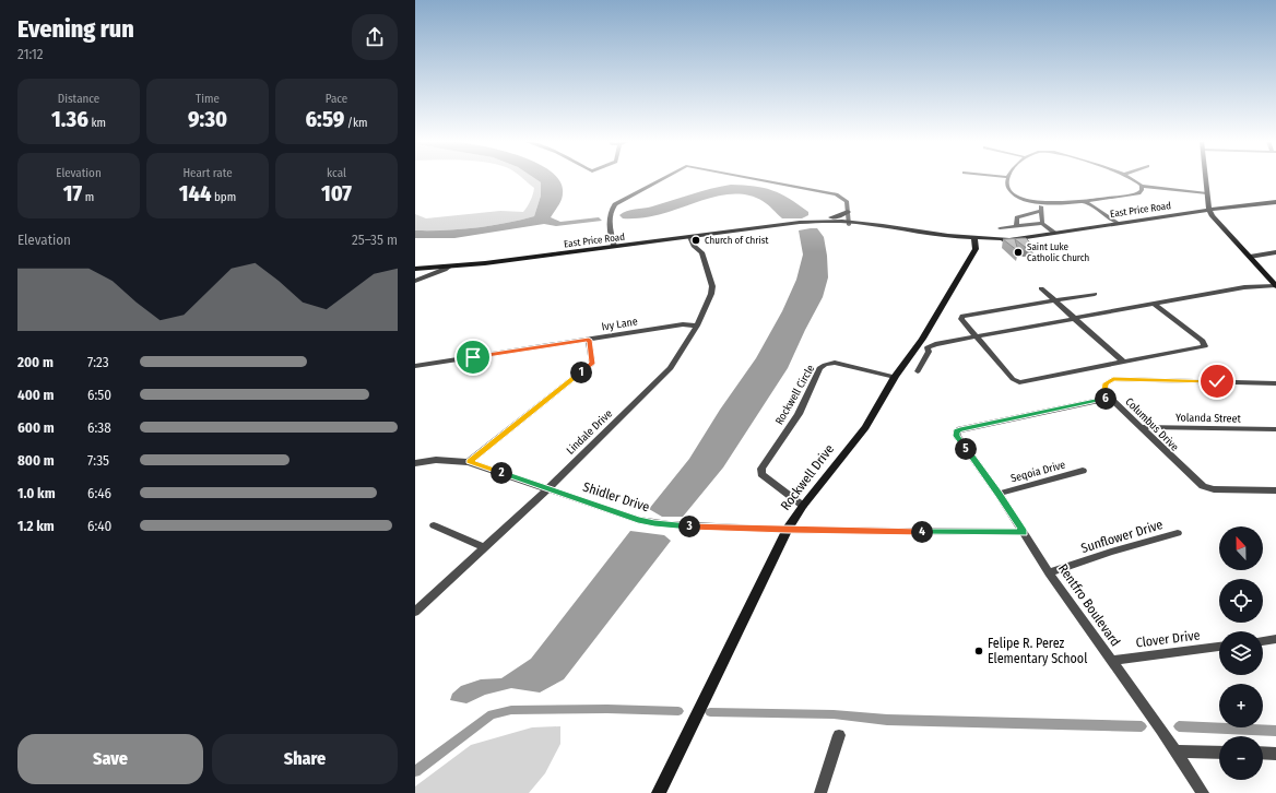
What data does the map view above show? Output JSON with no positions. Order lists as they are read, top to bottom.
{
  "streets": {
    "main road": ["East Price Road", "Rockwell Drive"],
    "street": [
      "Ivy Lane",
      "Rockwell Circle",
      "Yolanda Street",
      "Columbus Drive",
      "Lindale Drive",
      "Seqoia Drive",
      "Shidler Drive",
      "Sunflower Drive",
      "Rentfro Boulevard",
      "Clover Drive"
    ]
  },
  "crossings": [
    ["East Price Road", "Lindale Drive"],
    ["East Price Road", "Rockwell Drive"],
    ["Ivy Lane", "Lindale Drive"],
    ["Rockwell Circle", "Rockwell Drive"],
    ["Yolanda Street", "Columbus Drive"],
    ["Columbus Drive", "Rentfro Boulevard"],
    ["Lindale Drive", "Shidler Drive"],
    ["Seqoia Drive", "Rentfro Boulevard"],
    ["Rockwell Drive", "Shidler Drive"],
    ["Shidler Drive", "Rentfro Boulevard"],
    ["Sunflower Drive", "Rentfro Boulevard"],
    ["Rentfro Boulevard", "Clover Drive"]
  ],
  "places": ["Church of Christ", "Saint Luke Catholic Church", "Felipe R. Perez Elementary School"],
  "north": "top",
  "page": {
    "heading": ["Evening run", "21:12"],
    "stats": [
      ["Distance", "1.36 km"],
      ["Time", "9:30"],
      ["Pace", "6:59 /km"],
      ["Elevation", "17 m"],
      ["Heart rate", "144 bpm"],
      ["kcal", "107"]
    ],
    "chart": ["Elevation", "25–35 m"],
    "list": [
      {
        "name": "200 m",
        "note": "7:23"
      },
      {
        "name": "400 m",
        "note": "6:50"
      },
      {
        "name": "600 m",
        "note": "6:38"
      },
      {
        "name": "800 m",
        "note": "7:35"
      },
      {
        "name": "1.0 km",
        "note": "6:46"
      },
      {
        "name": "1.2 km",
        "note": "6:40"
      }
    ],
    "pins": [
      "1",
      "6",
      "5",
      "2",
      "3",
      "4"
    ],
    "map_buttons": ["+", "−"],
    "buttons": ["Save", "Share"]
  }
}
